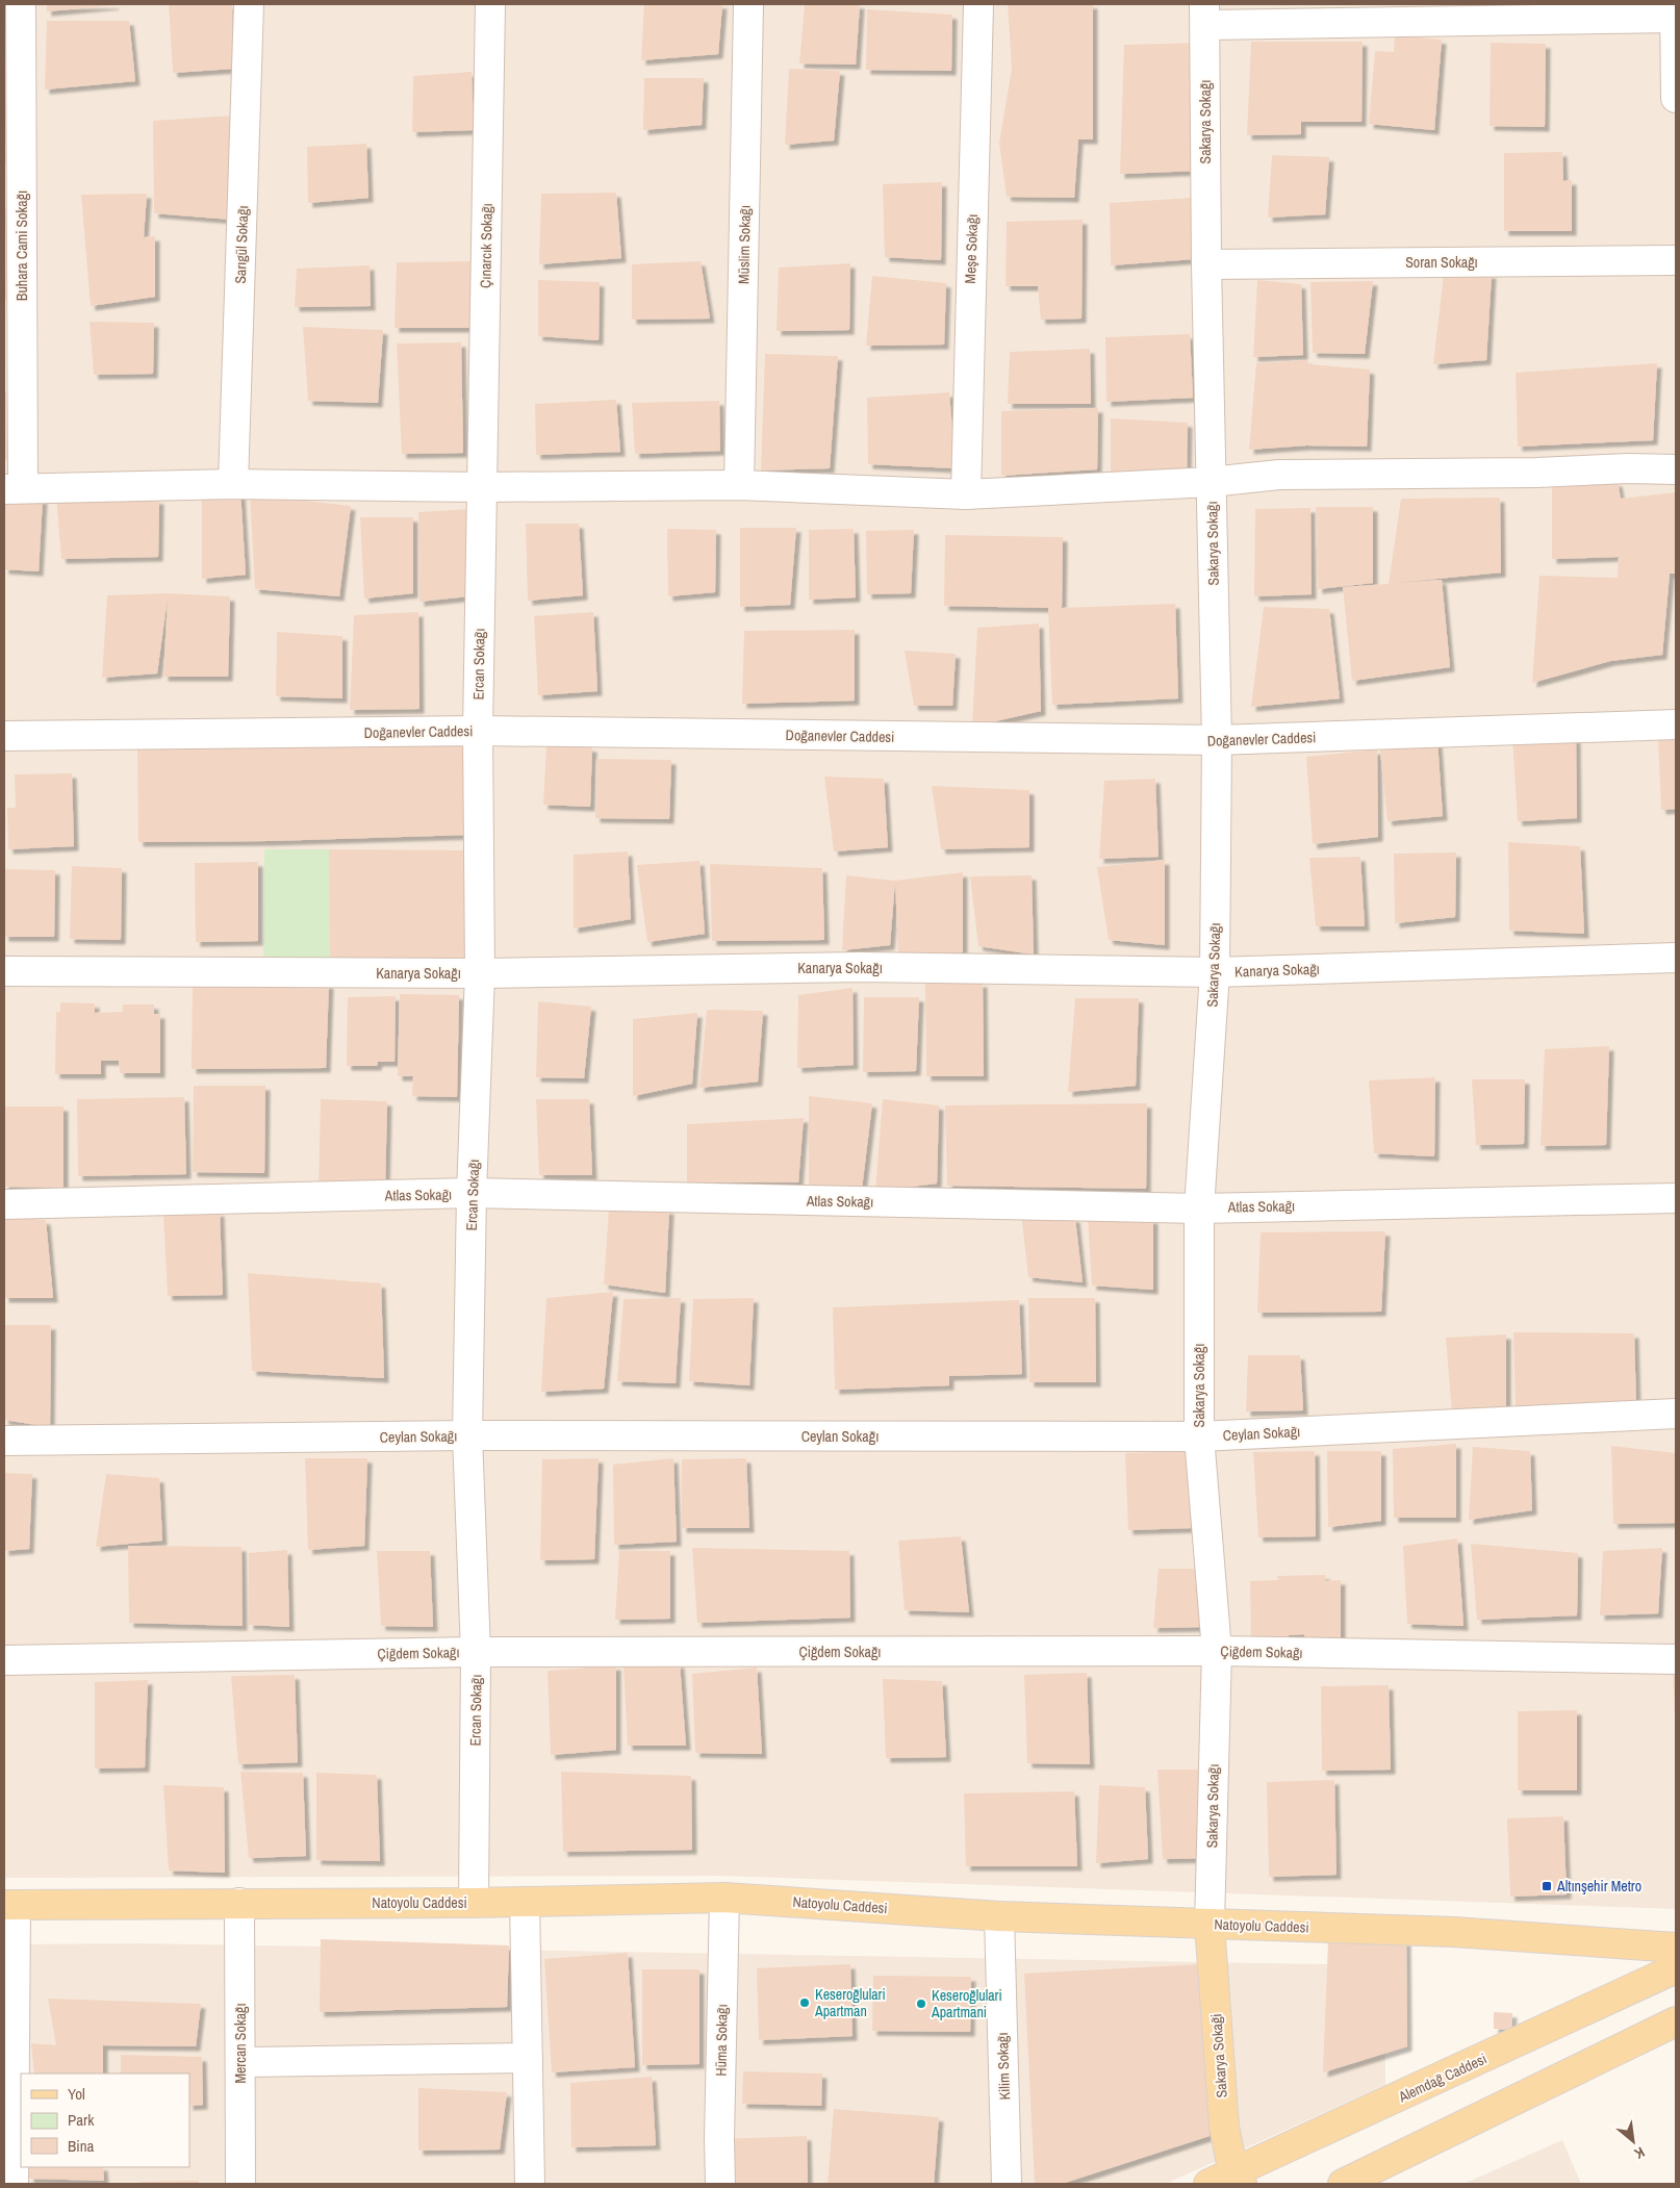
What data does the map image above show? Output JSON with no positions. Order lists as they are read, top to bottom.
{
  "streets": {
    "main road": ["Natoyolu Caddesi", "Sakarya Sokaği", "Alemdağ Caddesi"],
    "street": [
      "Sakarya Sokağı",
      "Sarıgül Sokağı",
      "Müslim Sokağı",
      "Buhara Cami Sokağı",
      "Çınarcık Sokağı",
      "Meşe Sokağı",
      "Soran Sokağı",
      "Ercan Sokağı",
      "Doğanevler Caddesi",
      "Kanarya Sokağı",
      "Atlas Sokağı",
      "Ceylan Sokağı",
      "Çiğdem Sokağı",
      "Hüma Sokağı",
      "Mercan Sokağı",
      "Kilim Sokağı"
    ]
  },
  "crossings": [
    ["Sakarya Sokağı", "Soran Sokağı"],
    ["Sakarya Sokağı", "Doğanevler Caddesi"],
    ["Sakarya Sokağı", "Kanarya Sokağı"],
    ["Sakarya Sokağı", "Atlas Sokağı"],
    ["Sakarya Sokağı", "Ceylan Sokağı"],
    ["Sakarya Sokağı", "Çiğdem Sokağı"],
    ["Sakarya Sokağı", "Natoyolu Caddesi"],
    ["Sakarya Sokağı", "Sakarya Sokaği"],
    ["Çınarcık Sokağı", "Ercan Sokağı"],
    ["Ercan Sokağı", "Doğanevler Caddesi"],
    ["Ercan Sokağı", "Kanarya Sokağı"],
    ["Ercan Sokağı", "Atlas Sokağı"],
    ["Ercan Sokağı", "Ceylan Sokağı"],
    ["Ercan Sokağı", "Çiğdem Sokağı"],
    ["Ercan Sokağı", "Natoyolu Caddesi"],
    ["Natoyolu Caddesi", "Hüma Sokağı"],
    ["Natoyolu Caddesi", "Mercan Sokağı"],
    ["Natoyolu Caddesi", "Sakarya Sokaği"],
    ["Natoyolu Caddesi", "Kilim Sokağı"],
    ["Sakarya Sokaği", "Alemdağ Caddesi"]
  ],
  "places": {
    "transit": ["Altınşehir Metro"],
    "other": ["Keseroğlulari Apartman", "Keseroğlulari Apartmani"]
  },
  "legend": ["Yol", "Park", "Bina"],
  "north": "bottom right"
}
